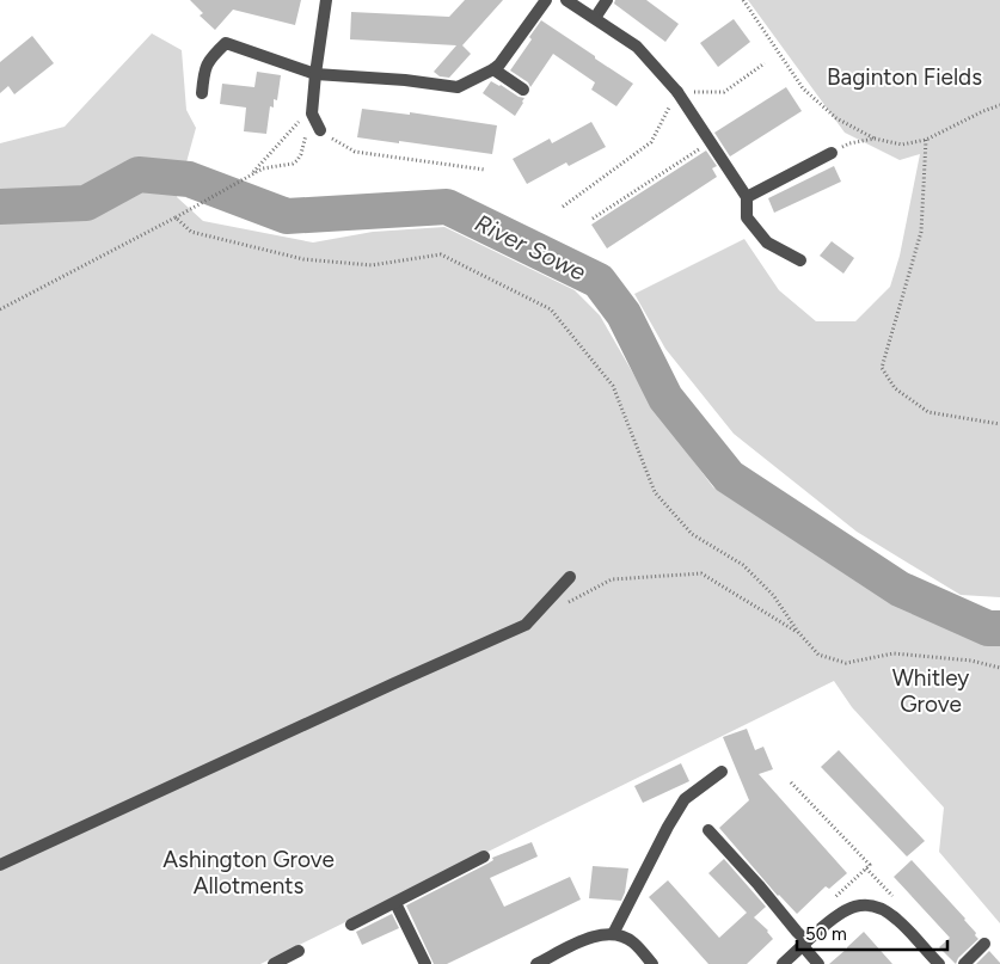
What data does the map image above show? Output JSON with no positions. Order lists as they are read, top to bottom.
{
  "water": ["River Sowe"],
  "parks": ["Baginton Fields", "Whitley Grove", "Ashington Grove Allotments"],
  "scale_bar": "50 m"
}
